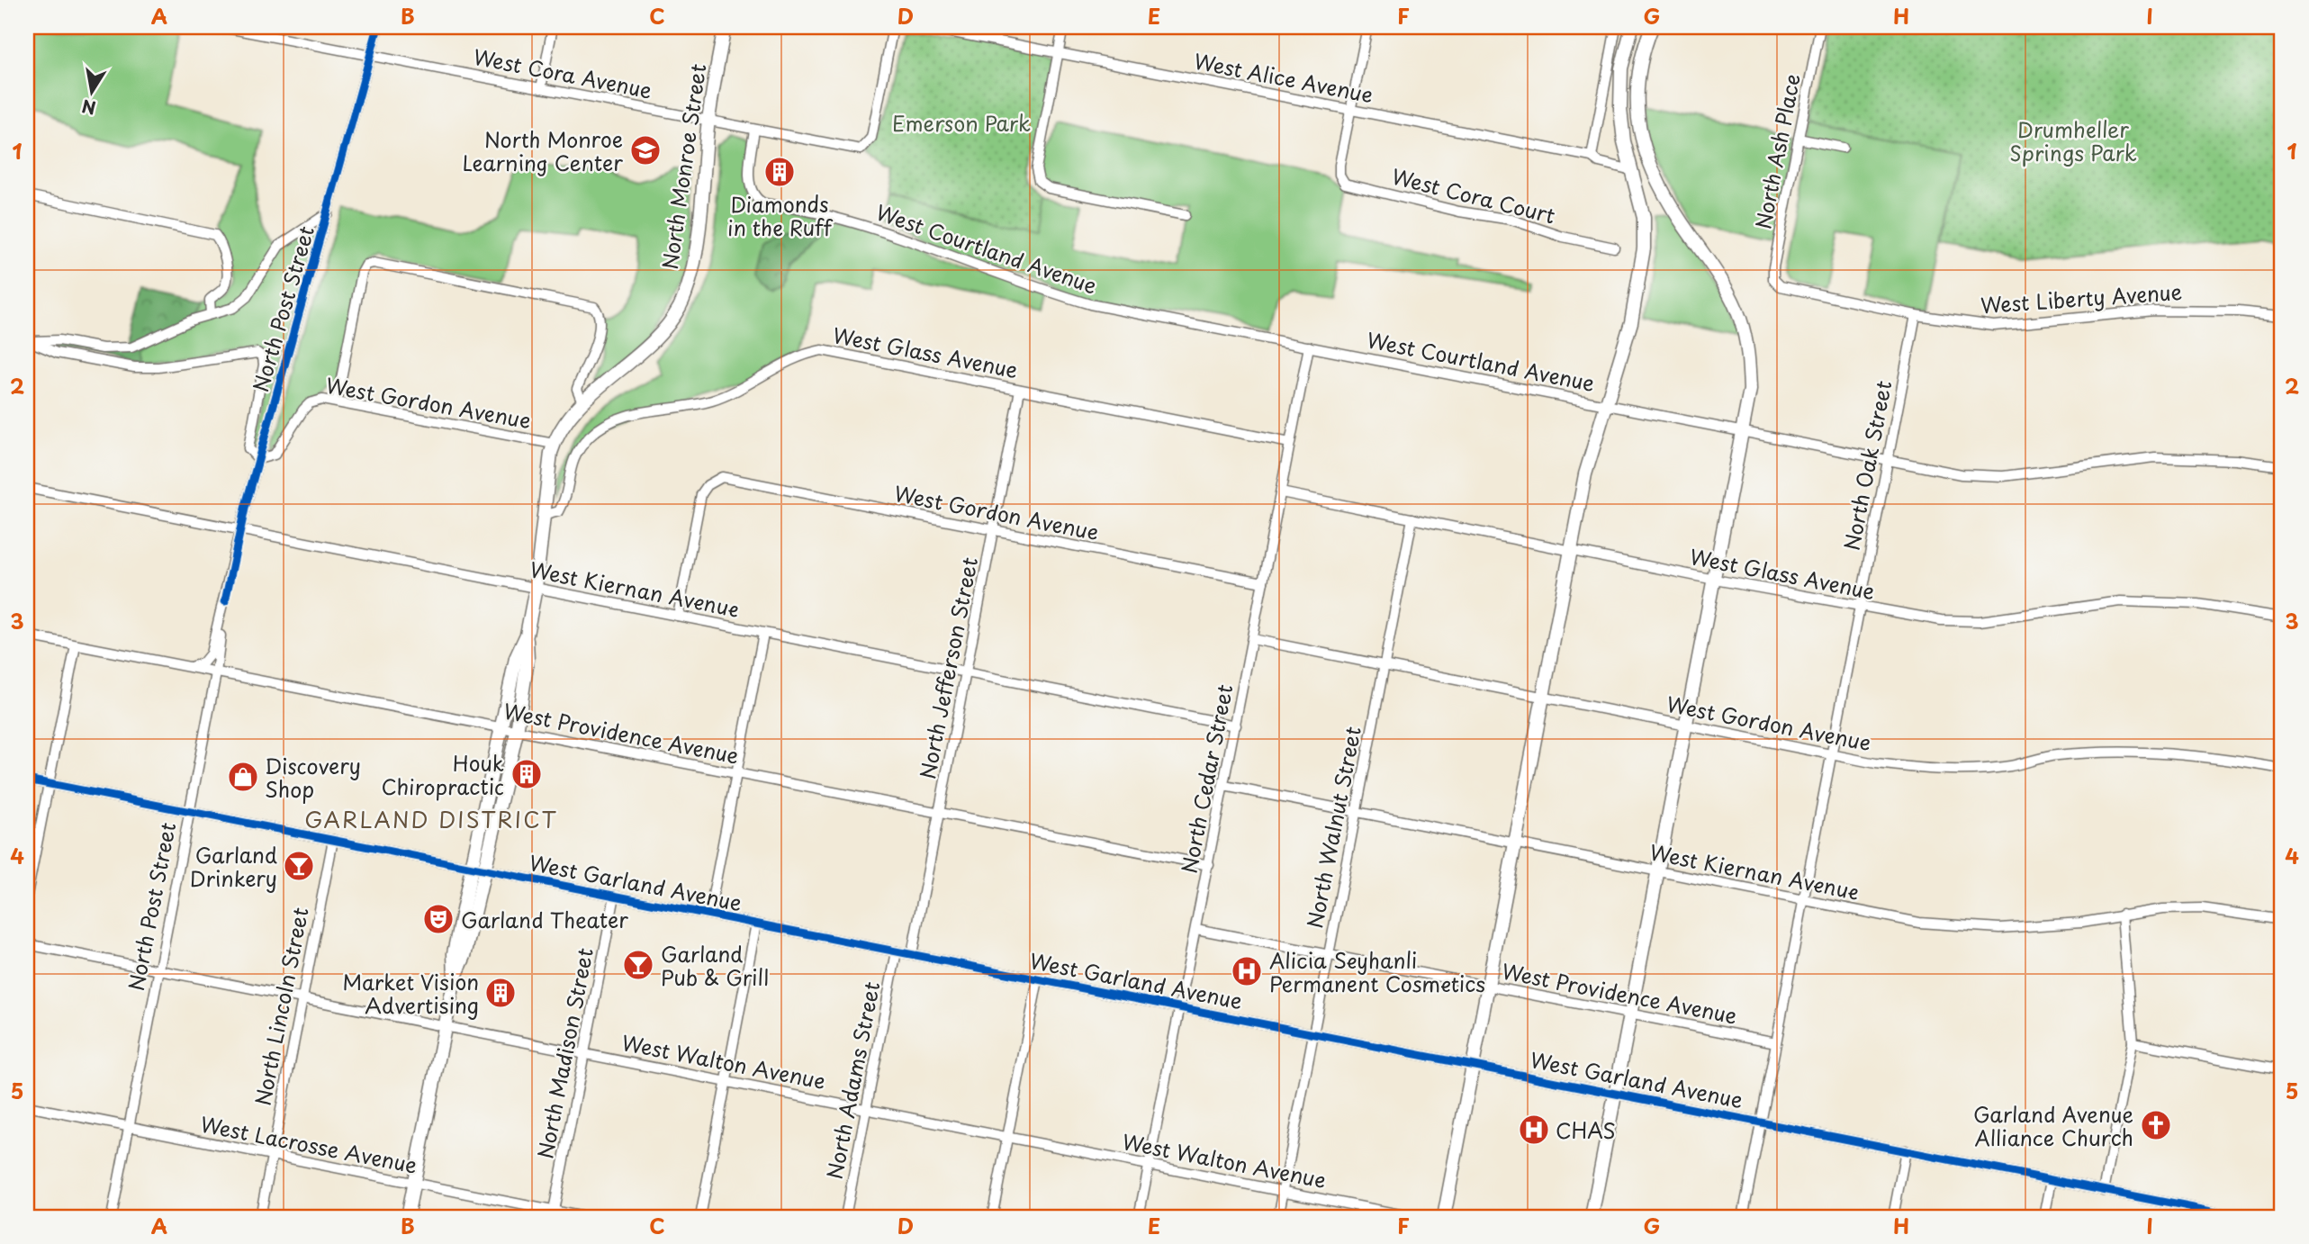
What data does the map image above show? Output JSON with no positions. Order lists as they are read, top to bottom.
{
  "streets": {
    "main road": ["North Monroe Street"],
    "street": [
      "West Cora Avenue",
      "West Alice Avenue",
      "North Ash Place",
      "West Cora Court",
      "West Courtland Avenue",
      "West Liberty Avenue",
      "North Post Street",
      "West Glass Avenue",
      "West Gordon Avenue",
      "North Oak Street",
      "West Kiernan Avenue",
      "North Jefferson Street",
      "West Providence Avenue",
      "North Cedar Street",
      "North Walnut Street",
      "West Garland Avenue",
      "North Lincoln Street",
      "North Madison Street",
      "West Walton Avenue",
      "North Adams Street",
      "West Lacrosse Avenue"
    ]
  },
  "crossings": [
    ["West Cora Avenue", "North Monroe Street"],
    ["West Cora Avenue", "West Courtland Avenue"],
    ["West Cora Avenue", "North Post Street"],
    ["West Alice Avenue", "West Cora Court"],
    ["North Ash Place", "West Liberty Avenue"],
    ["North Monroe Street", "West Glass Avenue"],
    ["North Monroe Street", "West Gordon Avenue"],
    ["North Monroe Street", "West Kiernan Avenue"],
    ["North Monroe Street", "West Providence Avenue"],
    ["North Monroe Street", "West Garland Avenue"],
    ["North Monroe Street", "West Walton Avenue"],
    ["North Monroe Street", "West Lacrosse Avenue"],
    ["West Courtland Avenue", "North Oak Street"],
    ["West Courtland Avenue", "North Cedar Street"],
    ["West Liberty Avenue", "North Oak Street"],
    ["North Post Street", "West Gordon Avenue"],
    ["North Post Street", "West Kiernan Avenue"],
    ["North Post Street", "West Providence Avenue"],
    ["North Post Street", "West Garland Avenue"],
    ["North Post Street", "West Walton Avenue"],
    ["North Post Street", "West Lacrosse Avenue"],
    ["West Glass Avenue", "North Oak Street"],
    ["West Glass Avenue", "North Jefferson Street"],
    ["West Glass Avenue", "North Cedar Street"],
    ["West Glass Avenue", "North Walnut Street"],
    ["West Gordon Avenue", "North Oak Street"],
    ["West Gordon Avenue", "West Kiernan Avenue"],
    ["West Gordon Avenue", "North Jefferson Street"],
    ["West Gordon Avenue", "North Cedar Street"],
    ["West Gordon Avenue", "North Walnut Street"],
    ["North Oak Street", "West Kiernan Avenue"],
    ["North Oak Street", "West Providence Avenue"],
    ["North Oak Street", "West Garland Avenue"],
    ["West Kiernan Avenue", "North Jefferson Street"],
    ["West Kiernan Avenue", "North Cedar Street"],
    ["West Kiernan Avenue", "North Walnut Street"],
    ["North Jefferson Street", "West Providence Avenue"],
    ["North Jefferson Street", "West Garland Avenue"],
    ["West Providence Avenue", "North Cedar Street"],
    ["West Providence Avenue", "North Walnut Street"],
    ["North Cedar Street", "West Garland Avenue"],
    ["North Cedar Street", "West Walton Avenue"],
    ["North Walnut Street", "West Garland Avenue"],
    ["North Walnut Street", "West Walton Avenue"],
    ["West Garland Avenue", "North Lincoln Street"],
    ["West Garland Avenue", "North Madison Street"],
    ["West Garland Avenue", "North Adams Street"],
    ["North Lincoln Street", "West Walton Avenue"],
    ["North Lincoln Street", "West Lacrosse Avenue"],
    ["North Madison Street", "West Walton Avenue"],
    ["North Madison Street", "West Lacrosse Avenue"],
    ["West Walton Avenue", "North Adams Street"]
  ],
  "districts": ["GARLAND DISTRICT"],
  "parks": ["Emerson Park", "Drumheller Springs Park"],
  "places": {
    "school or university": ["North Monroe Learning Center"],
    "building": ["Diamonds in the Ruff", "Houk Chiropractic", "Market Vision Advertising"],
    "shop": ["Discovery Shop"],
    "bar": ["Garland Drinkery", "Garland Pub & Grill"],
    "theatre": ["Garland Theater"],
    "hospital": ["Alicia Seyhanli Permanent Cosmetics", "CHAS"],
    "church": ["Garland Avenue Alliance Church"]
  },
  "north": "bottom",
  "grid": {
    "columns": [
      "A",
      "B",
      "C",
      "D",
      "E",
      "F",
      "G",
      "H",
      "I"
    ],
    "rows": [
      "1",
      "2",
      "3",
      "4",
      "5"
    ]
  }
}
